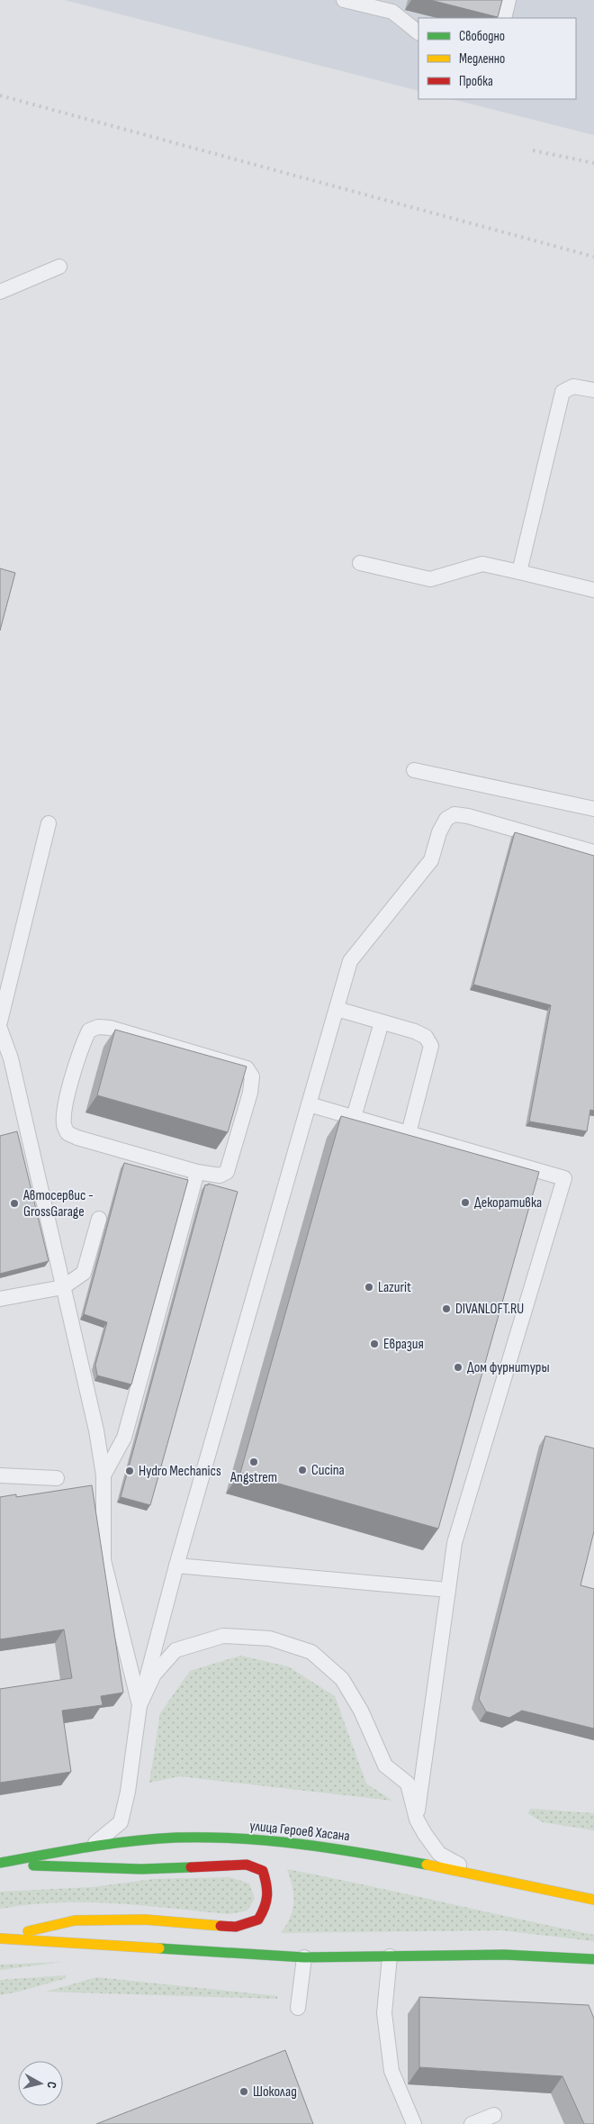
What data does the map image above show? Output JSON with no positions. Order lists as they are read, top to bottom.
{
  "streets": {
    "main road": ["улица Героев Хасана"]
  },
  "places": [
    "Декоративка",
    "Автосервис - GrossGarage",
    "Lazurit",
    "DIVANLOFT.RU",
    "Евразия",
    "Дом фурнитуры",
    "Angstrem",
    "Cucina",
    "Hydro Mechanics",
    "Шоколад"
  ],
  "legend": ["Свободно", "Медленно", "Пробка"],
  "north": "right"
}
